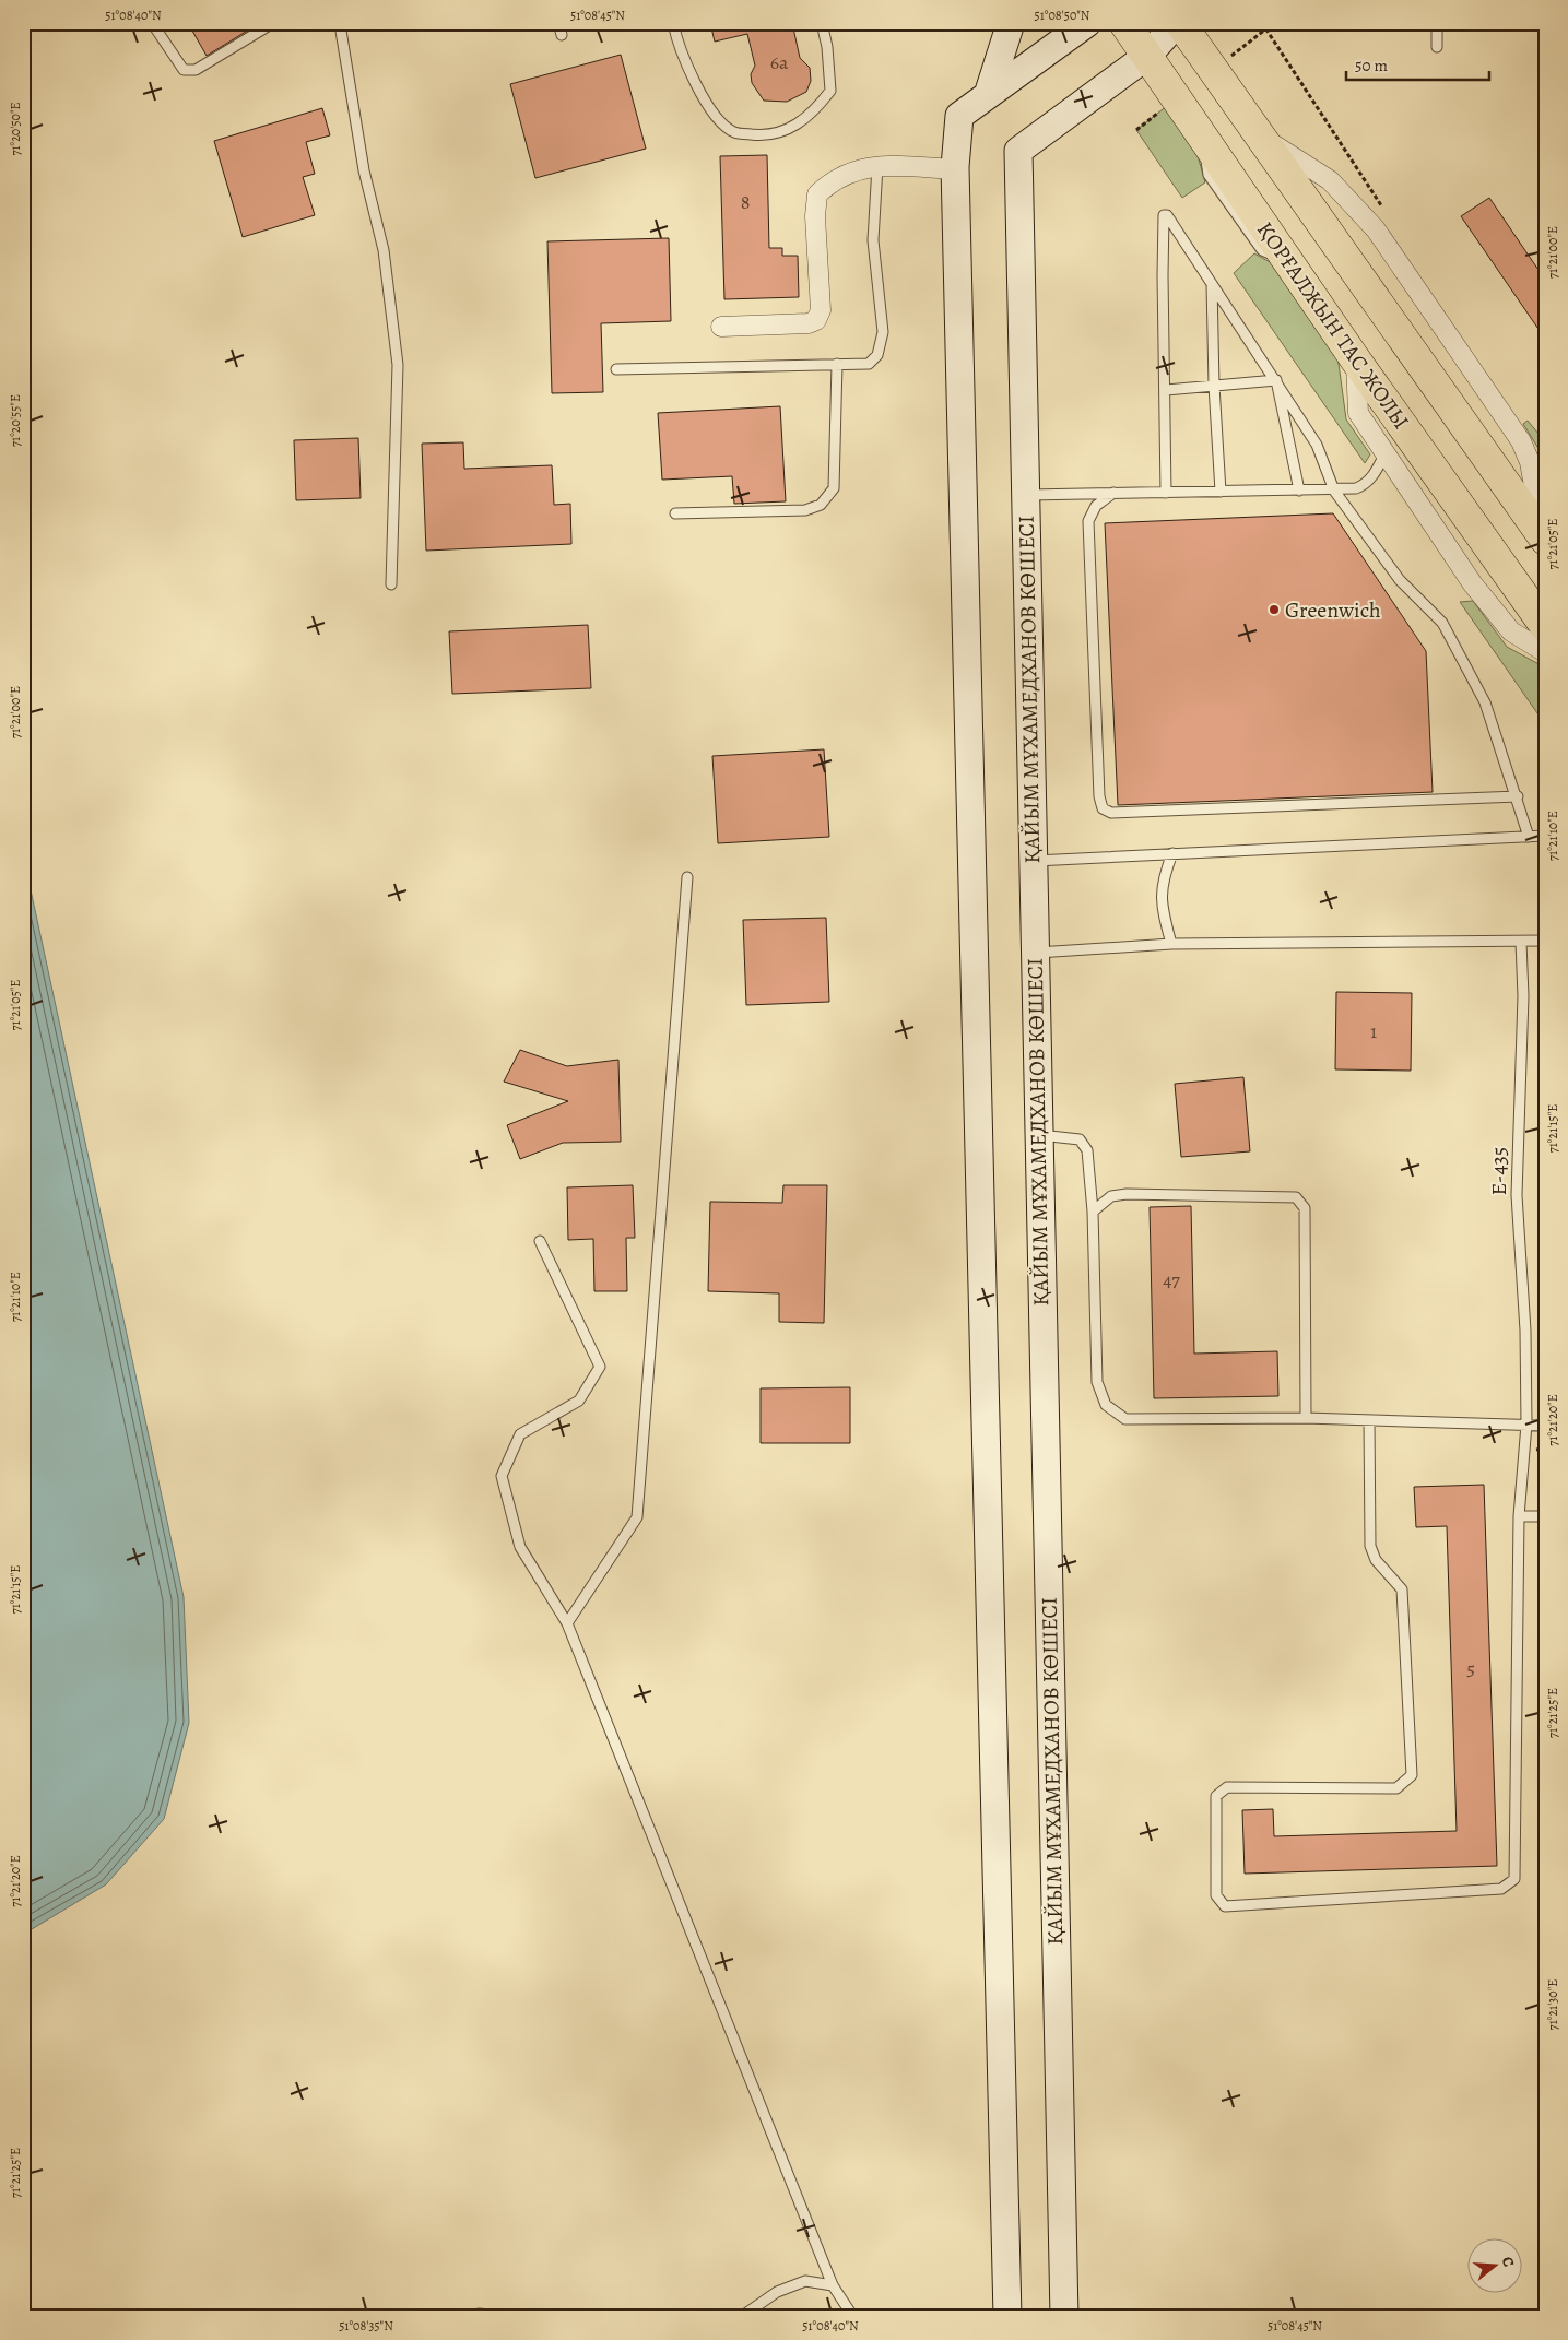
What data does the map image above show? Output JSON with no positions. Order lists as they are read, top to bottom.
{
  "streets": {
    "main road": ["ҚОРҒАЛЖЫН ТАС ЖОЛЫ", "ҚАЙЫМ МҰХАМЕДХАНОВ КӨШЕСІ"],
    "lane": ["Е-435"]
  },
  "crossings": [
    ["ҚОРҒАЛЖЫН ТАС ЖОЛЫ", "ҚАЙЫМ МҰХАМЕДХАНОВ КӨШЕСІ"]
  ],
  "places": ["Greenwich"],
  "house_numbers": [
    "6а",
    "8",
    "1",
    "47",
    "5"
  ],
  "scale_bar": "50 m",
  "north": "right",
  "coordinates": [
    "51°08'40\"N",
    "51°08'45\"N",
    "51°08'50\"N",
    "71°20'50\"E",
    "71°21'00\"E",
    "71°20'55\"E",
    "71°21'05\"E",
    "71°21'10\"E",
    "71°21'15\"E",
    "71°21'20\"E",
    "71°21'25\"E",
    "71°21'30\"E",
    "51°08'35\"N"
  ]
}
